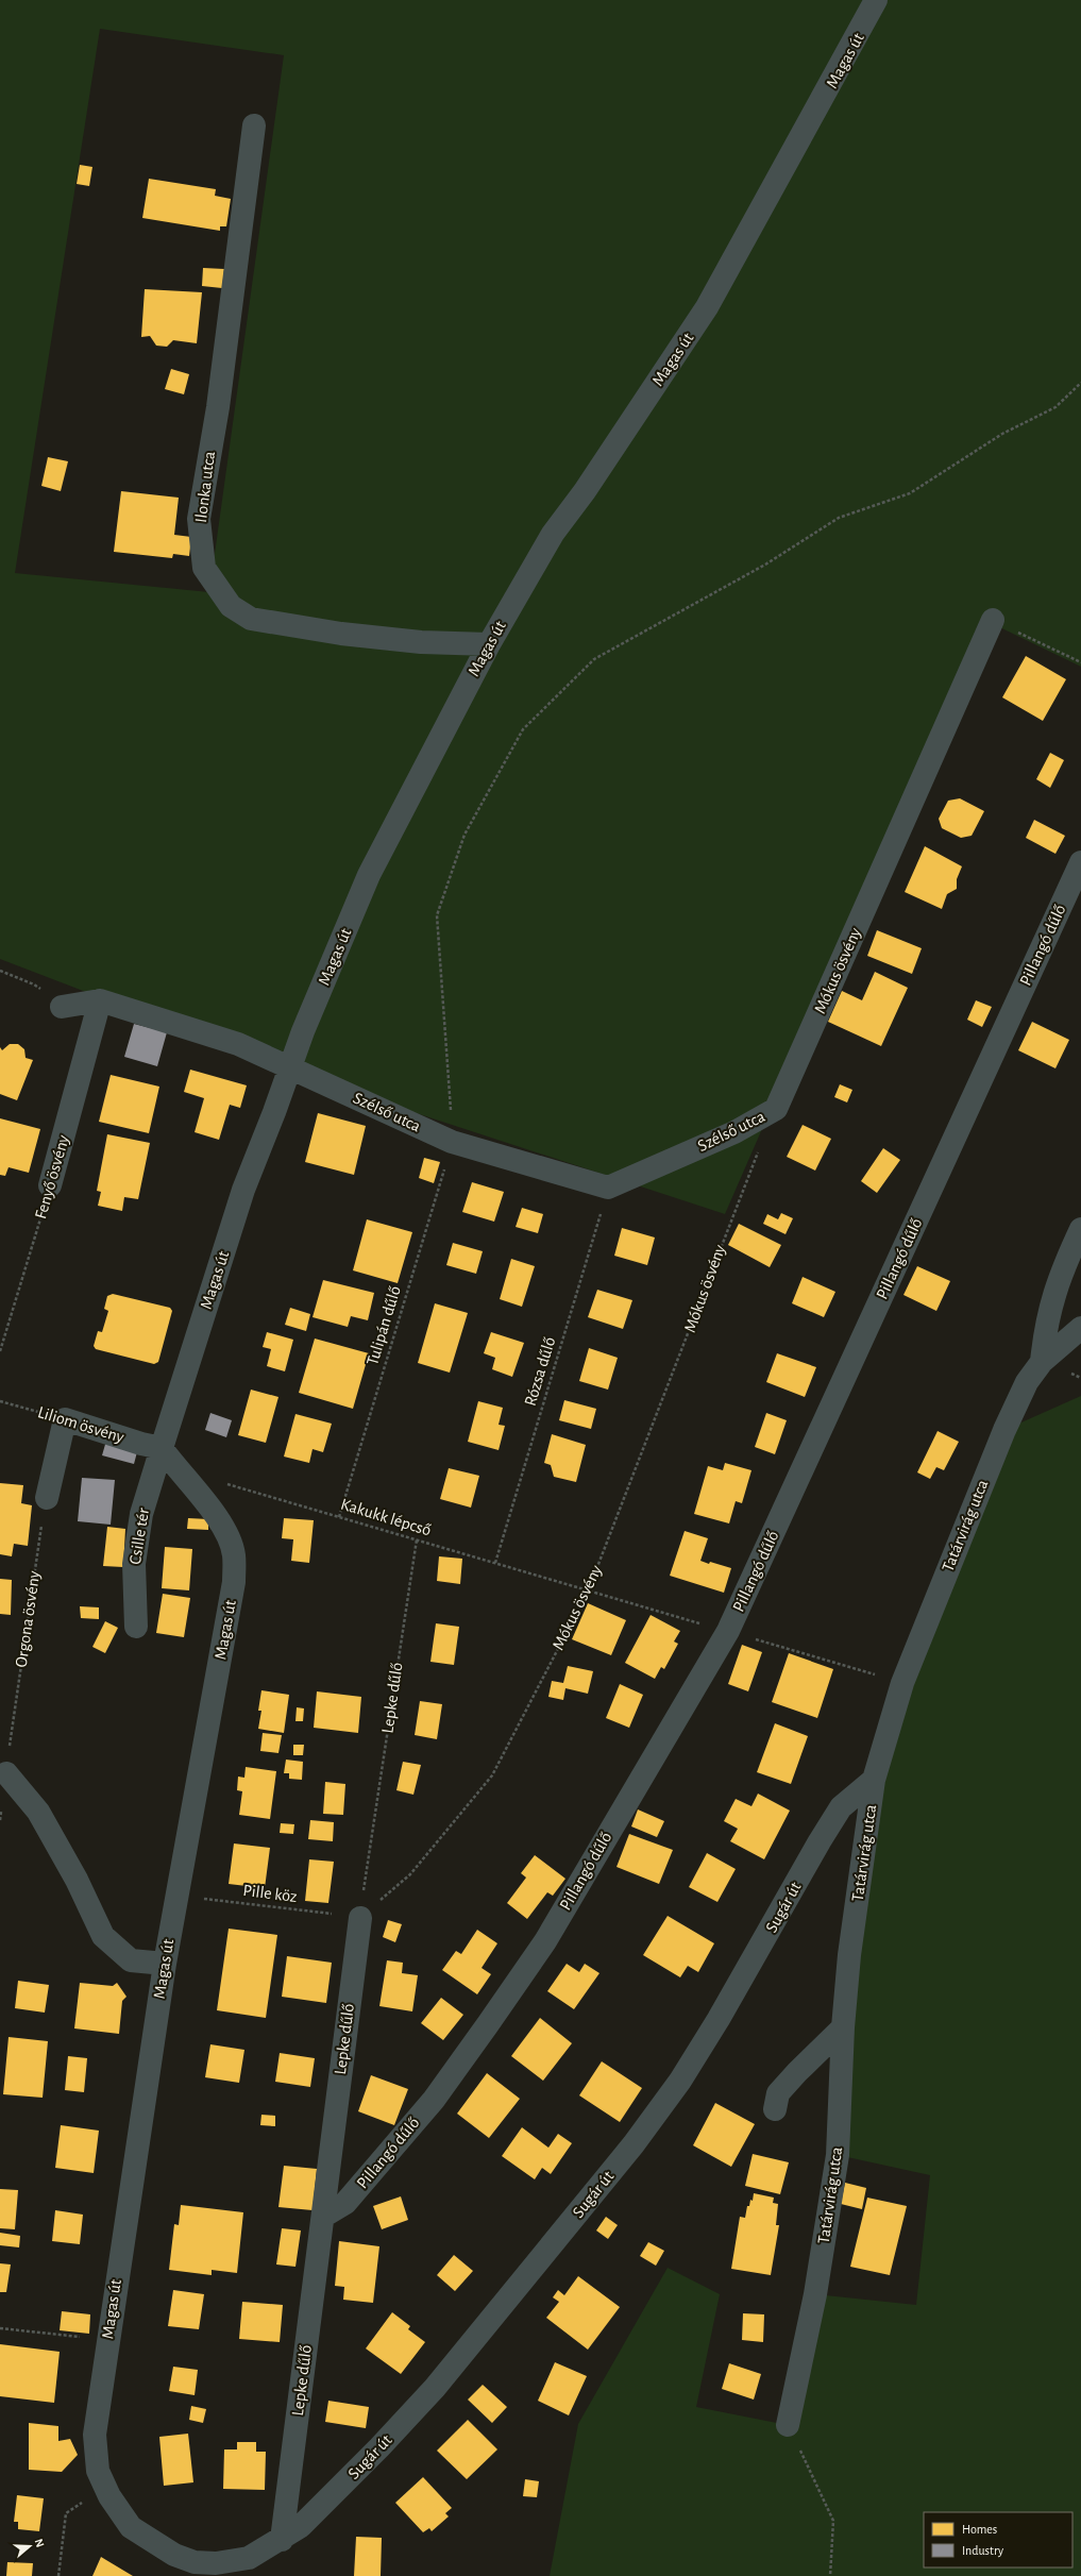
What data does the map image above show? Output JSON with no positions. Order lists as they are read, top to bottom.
{
  "streets": {
    "street": [
      "Magas út",
      "Ilonka utca",
      "Pillangó dűlő",
      "Mókus ösvény",
      "Szélső utca",
      "Fenyő ösvény",
      "Liliom ösvény",
      "Tatárvirág utca",
      "Csille tér",
      "Lepke dűlő",
      "Sugár út"
    ],
    "path": [
      "Tulipán dűlő",
      "Rózsa dűlő",
      "Kakukk lépcső",
      "Orgona ösvény",
      "Pille köz"
    ]
  },
  "crossings": [
    ["Magas út", "Ilonka utca"],
    ["Magas út", "Szélső utca"],
    ["Magas út", "Liliom ösvény"],
    ["Magas út", "Csille tér"],
    ["Magas út", "Pille köz"],
    ["Magas út", "Sugár út"],
    ["Pillangó dűlő", "Lepke dűlő"],
    ["Mókus ösvény", "Szélső utca"],
    ["Mókus ösvény", "Kakukk lépcső"],
    ["Mókus ösvény", "Lepke dűlő"],
    ["Mókus ösvény", "Pille köz"],
    ["Szélső utca", "Fenyő ösvény"],
    ["Szélső utca", "Tulipán dűlő"],
    ["Szélső utca", "Rózsa dűlő"],
    ["Tulipán dűlő", "Kakukk lépcső"],
    ["Rózsa dűlő", "Kakukk lépcső"],
    ["Liliom ösvény", "Csille tér"],
    ["Kakukk lépcső", "Lepke dűlő"],
    ["Tatárvirág utca", "Sugár út"],
    ["Lepke dűlő", "Pille köz"],
    ["Lepke dűlő", "Sugár út"]
  ],
  "legend": ["Homes", "Industry"],
  "north": "right"
}
